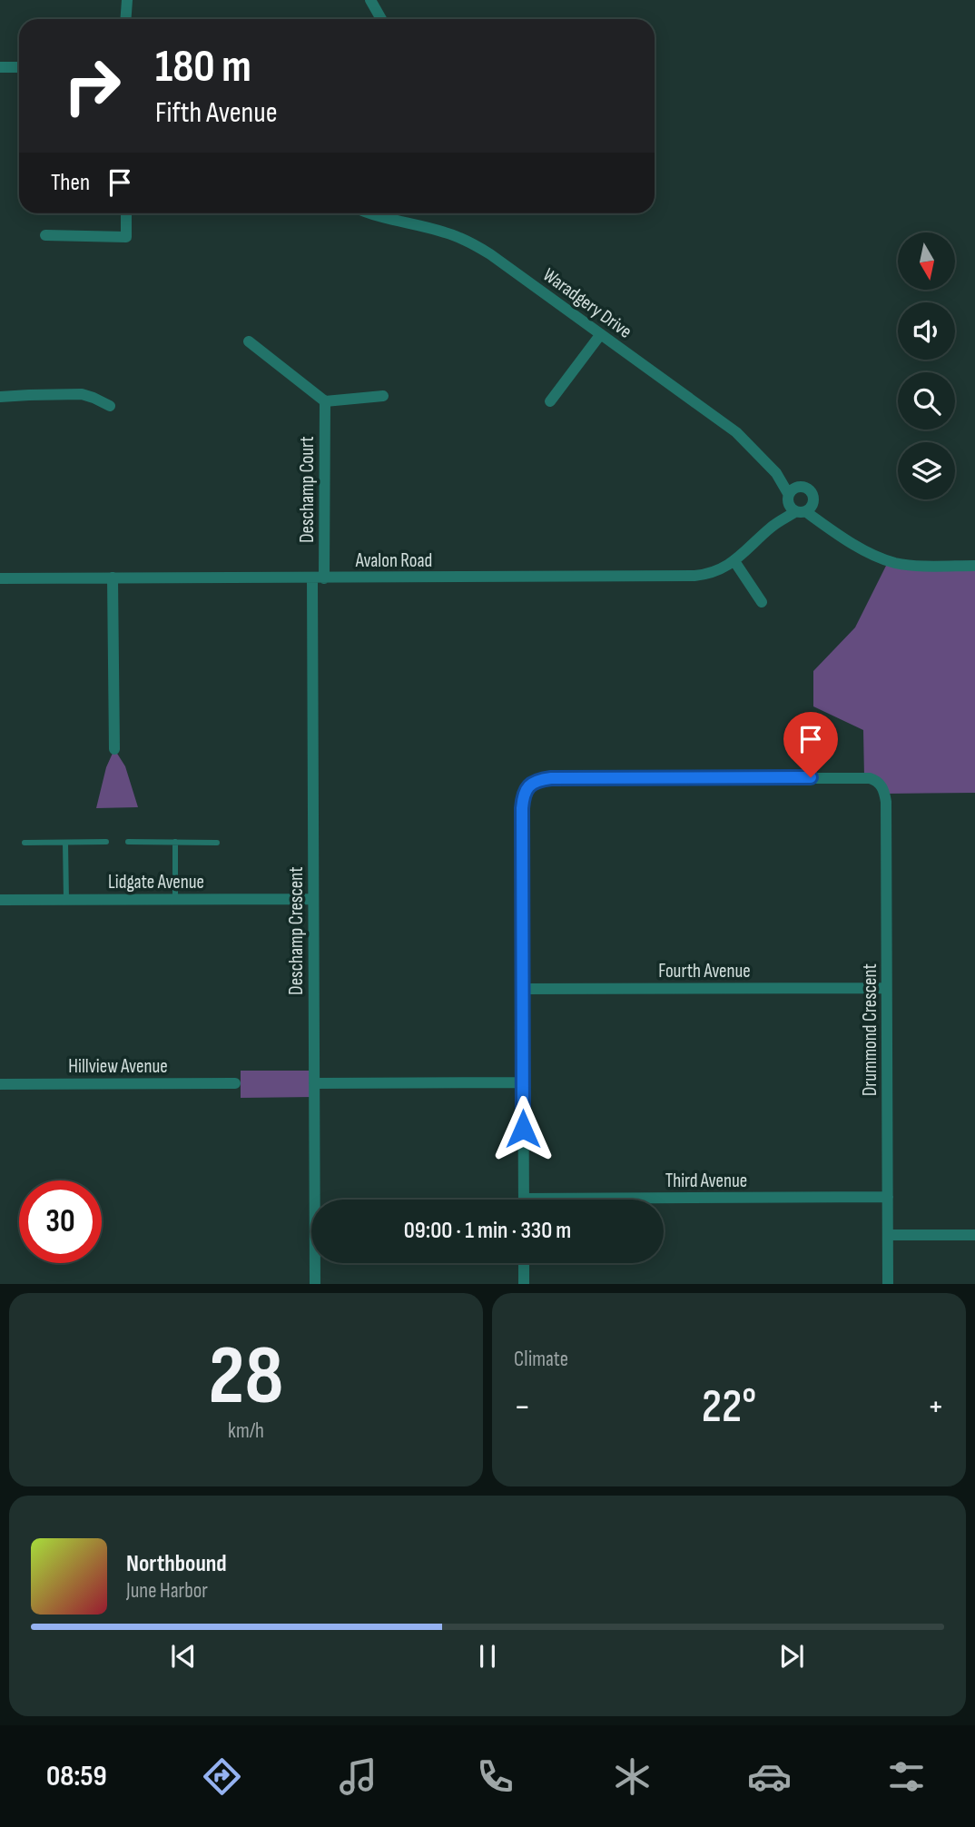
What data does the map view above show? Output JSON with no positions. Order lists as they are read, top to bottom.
{
  "streets": {
    "street": [
      "Waradgery Drive",
      "Deschamp Court",
      "Avalon Road",
      "Lidgate Avenue",
      "Deschamp Crescent",
      "Fourth Avenue",
      "Drummond Crescent",
      "Hillview Avenue",
      "Third Avenue"
    ]
  },
  "crossings": [
    ["Waradgery Drive", "Avalon Road"],
    ["Deschamp Court", "Avalon Road"],
    ["Deschamp Court", "Deschamp Crescent"],
    ["Avalon Road", "Deschamp Crescent"],
    ["Lidgate Avenue", "Deschamp Crescent"],
    ["Fourth Avenue", "Drummond Crescent"],
    ["Drummond Crescent", "Third Avenue"]
  ],
  "north": "bottom",
  "page": {
    "turn": ["180 m", "Fifth Avenue"],
    "then": "Then",
    "limit": "30",
    "trip": "09:00 · 1 min · 330 m",
    "tile": [
      ["28", "km/h"],
      "Climate"
    ],
    "heat": ["−", "22°", "+"],
    "song": ["Northbound", "June Harbor"],
    "tabs": "08:59"
  }
}
